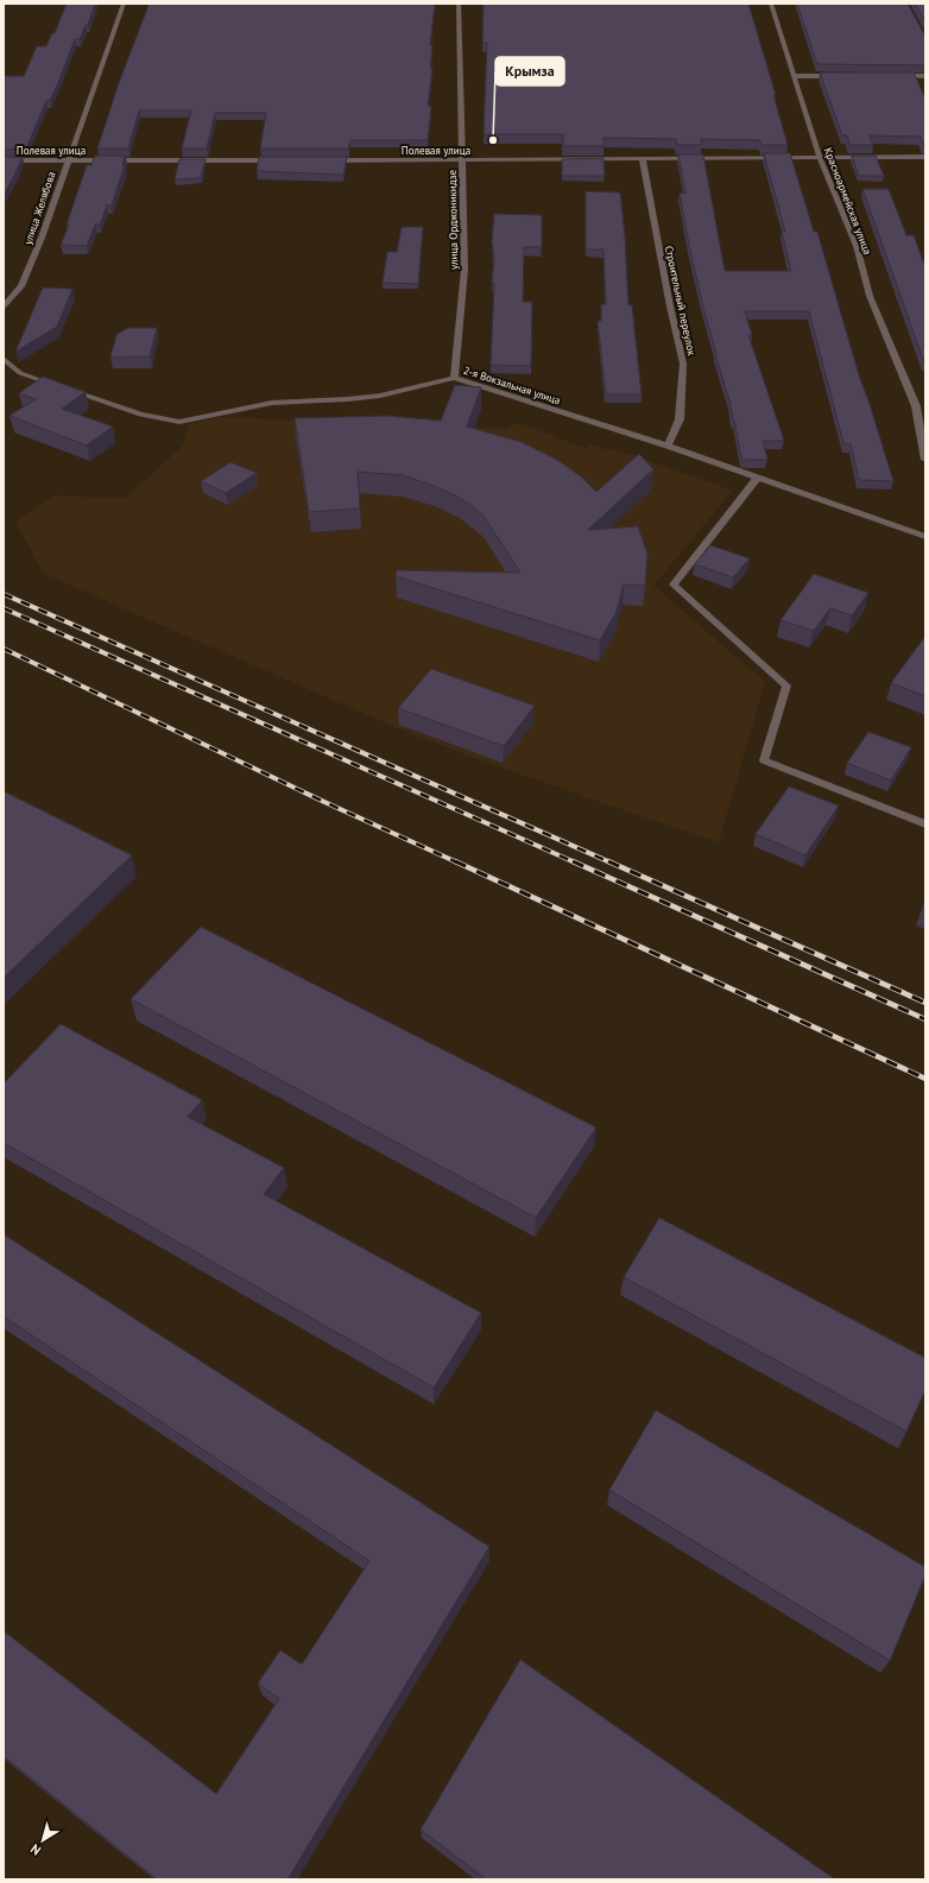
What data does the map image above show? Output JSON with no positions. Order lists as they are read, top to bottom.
{
  "streets": {
    "street": [
      "Полевая улица",
      "Красноармейская улица",
      "улица Желябова",
      "улица Орджоникидзе",
      "Строительный переулок",
      "2-я Вокзальная улица"
    ]
  },
  "crossings": [
    ["Полевая улица", "Красноармейская улица"],
    ["Полевая улица", "улица Желябова"],
    ["Полевая улица", "улица Орджоникидзе"],
    ["Полевая улица", "Строительный переулок"],
    ["улица Орджоникидзе", "2-я Вокзальная улица"],
    ["Строительный переулок", "2-я Вокзальная улица"]
  ],
  "places": ["Крымза"],
  "north": "bottom left"
}
